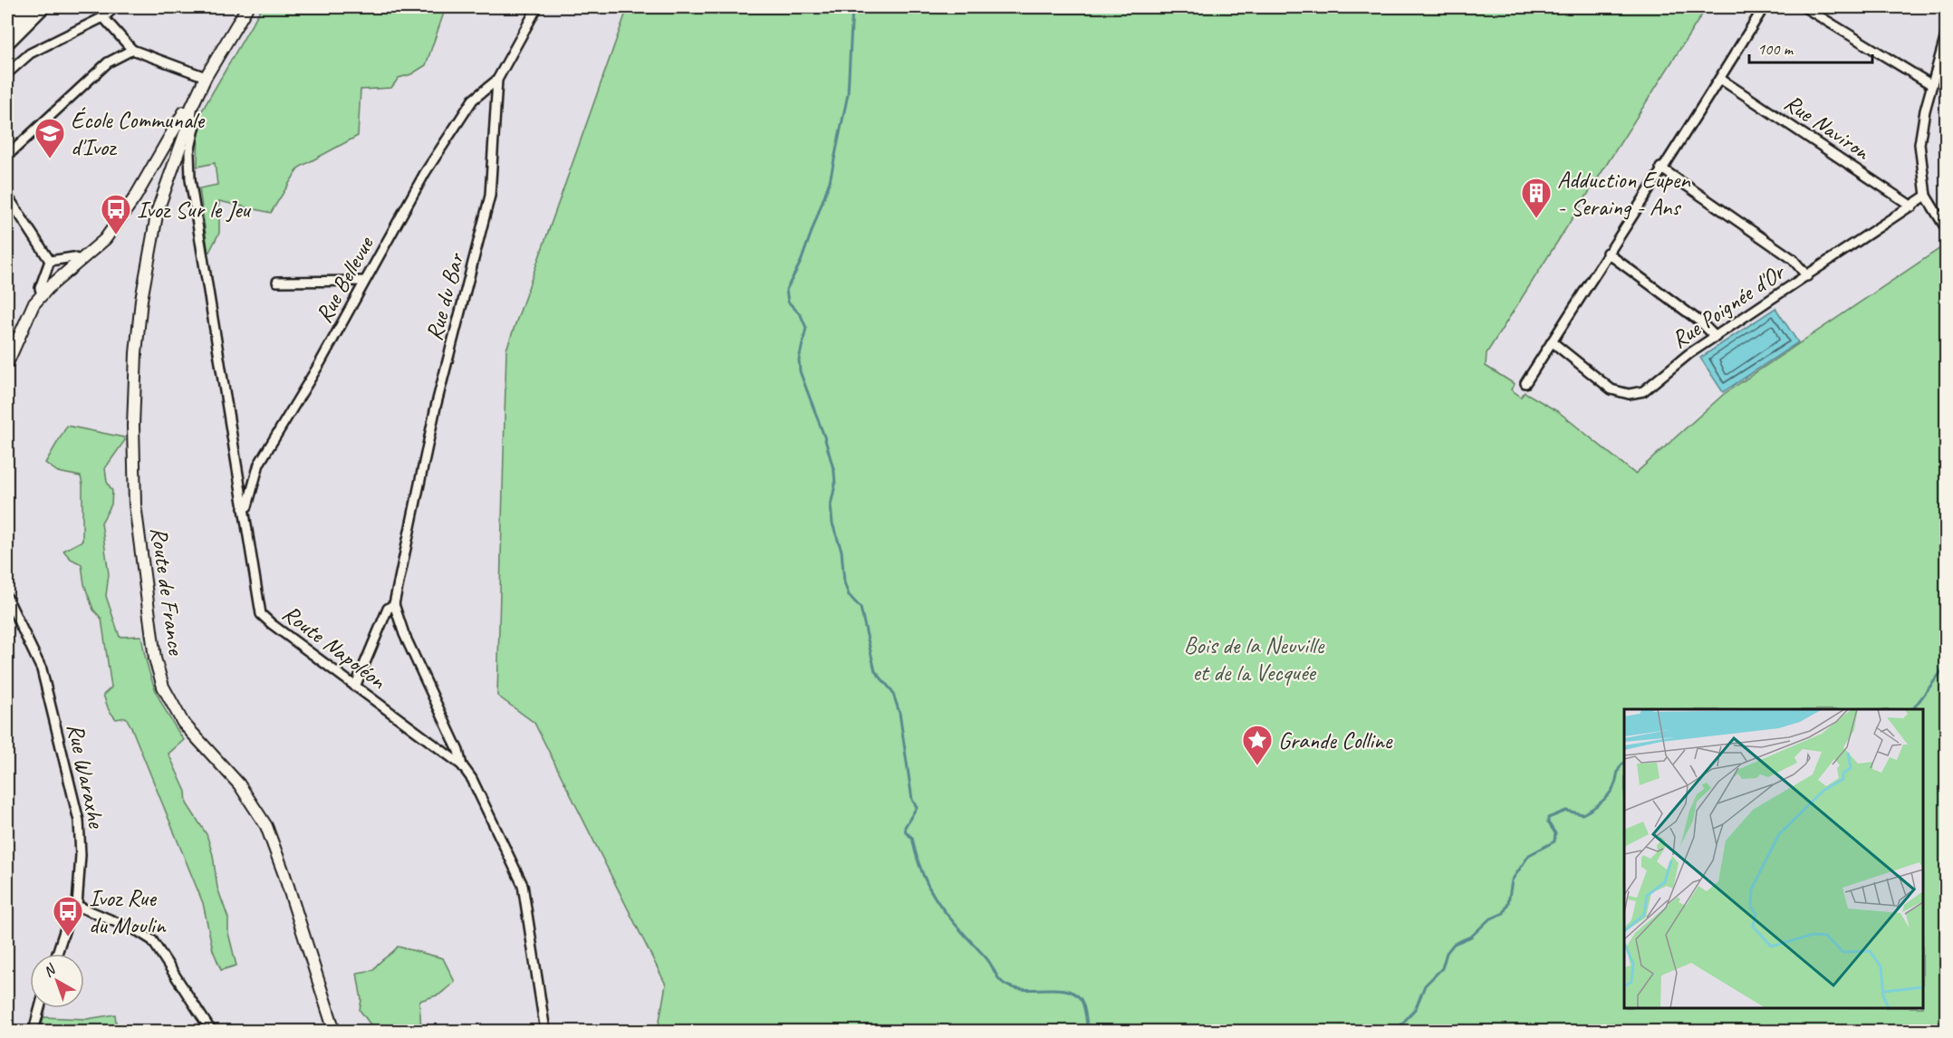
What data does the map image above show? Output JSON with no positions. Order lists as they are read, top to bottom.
{
  "streets": {
    "main road": ["Route de France"],
    "street": [
      "Rue Naviron",
      "Rue Bellevue",
      "Rue du Bar",
      "Rue Poignée d'Or",
      "Route Napoléon",
      "Rue Waraxhe"
    ]
  },
  "crossings": [
    ["Rue Naviron", "Rue Poignée d'Or"],
    ["Rue Bellevue", "Rue du Bar"],
    ["Rue Bellevue", "Route Napoléon"],
    ["Rue du Bar", "Route Napoléon"],
    ["Route de France", "Route Napoléon"]
  ],
  "parks": ["Bois de la Neuville et de la Vecquée"],
  "places": {
    "school or university": ["École Communale d'Ivoz"],
    "building": ["Adduction Eupen - Seraing - Ans"],
    "bus stop": ["Ivoz Sur le Jeu", "Ivoz Rue du Moulin"],
    "place": ["Grande Colline"]
  },
  "scale_bar": "100 m",
  "north": "top left"
}
